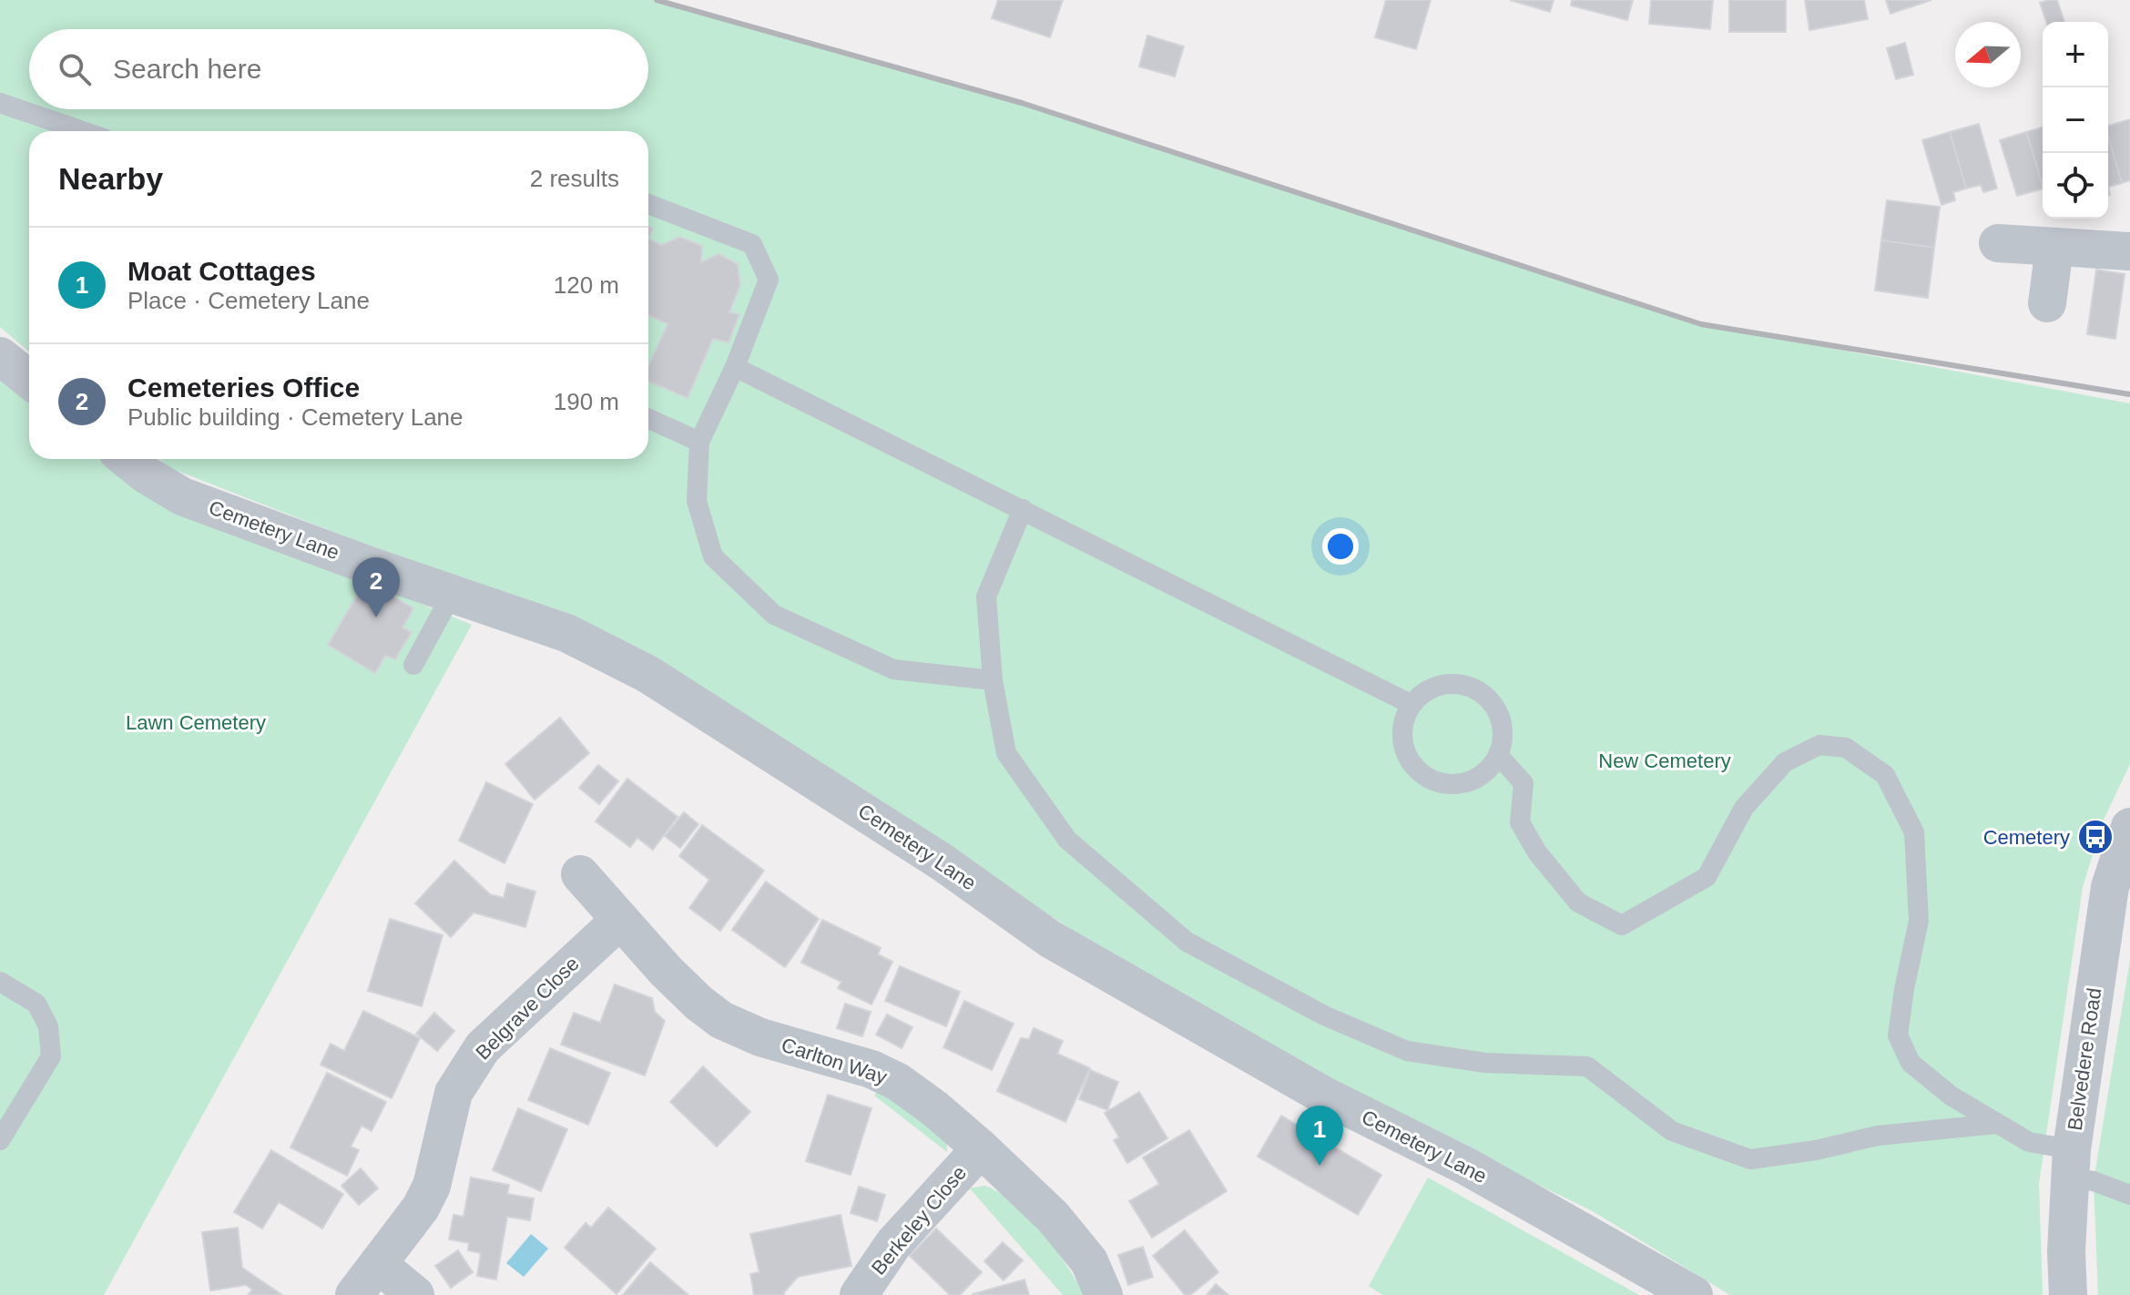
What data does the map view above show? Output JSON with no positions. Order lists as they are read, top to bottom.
{
  "streets": {
    "street": [
      "Cemetery Lane",
      "Belgrave Close",
      "Belvedere Road",
      "Carlton Way",
      "Berkeley Close"
    ]
  },
  "crossings": [
    ["Belgrave Close", "Carlton Way"],
    ["Carlton Way", "Berkeley Close"]
  ],
  "parks": ["Lawn Cemetery", "New Cemetery"],
  "places": {
    "bus stop": ["Cemetery"]
  },
  "north": "left",
  "page": {
    "map_buttons": ["+", "−"],
    "search": "Search here",
    "heading": ["Nearby", "2 results"],
    "list": [
      {
        "mark": "1",
        "name": "Moat Cottages",
        "note": "Place · Cemetery Lane",
        "value": "120 m"
      },
      {
        "mark": "2",
        "name": "Cemeteries Office",
        "note": "Public building · Cemetery Lane",
        "value": "190 m"
      }
    ],
    "pins": ["2", "1"]
  }
}
